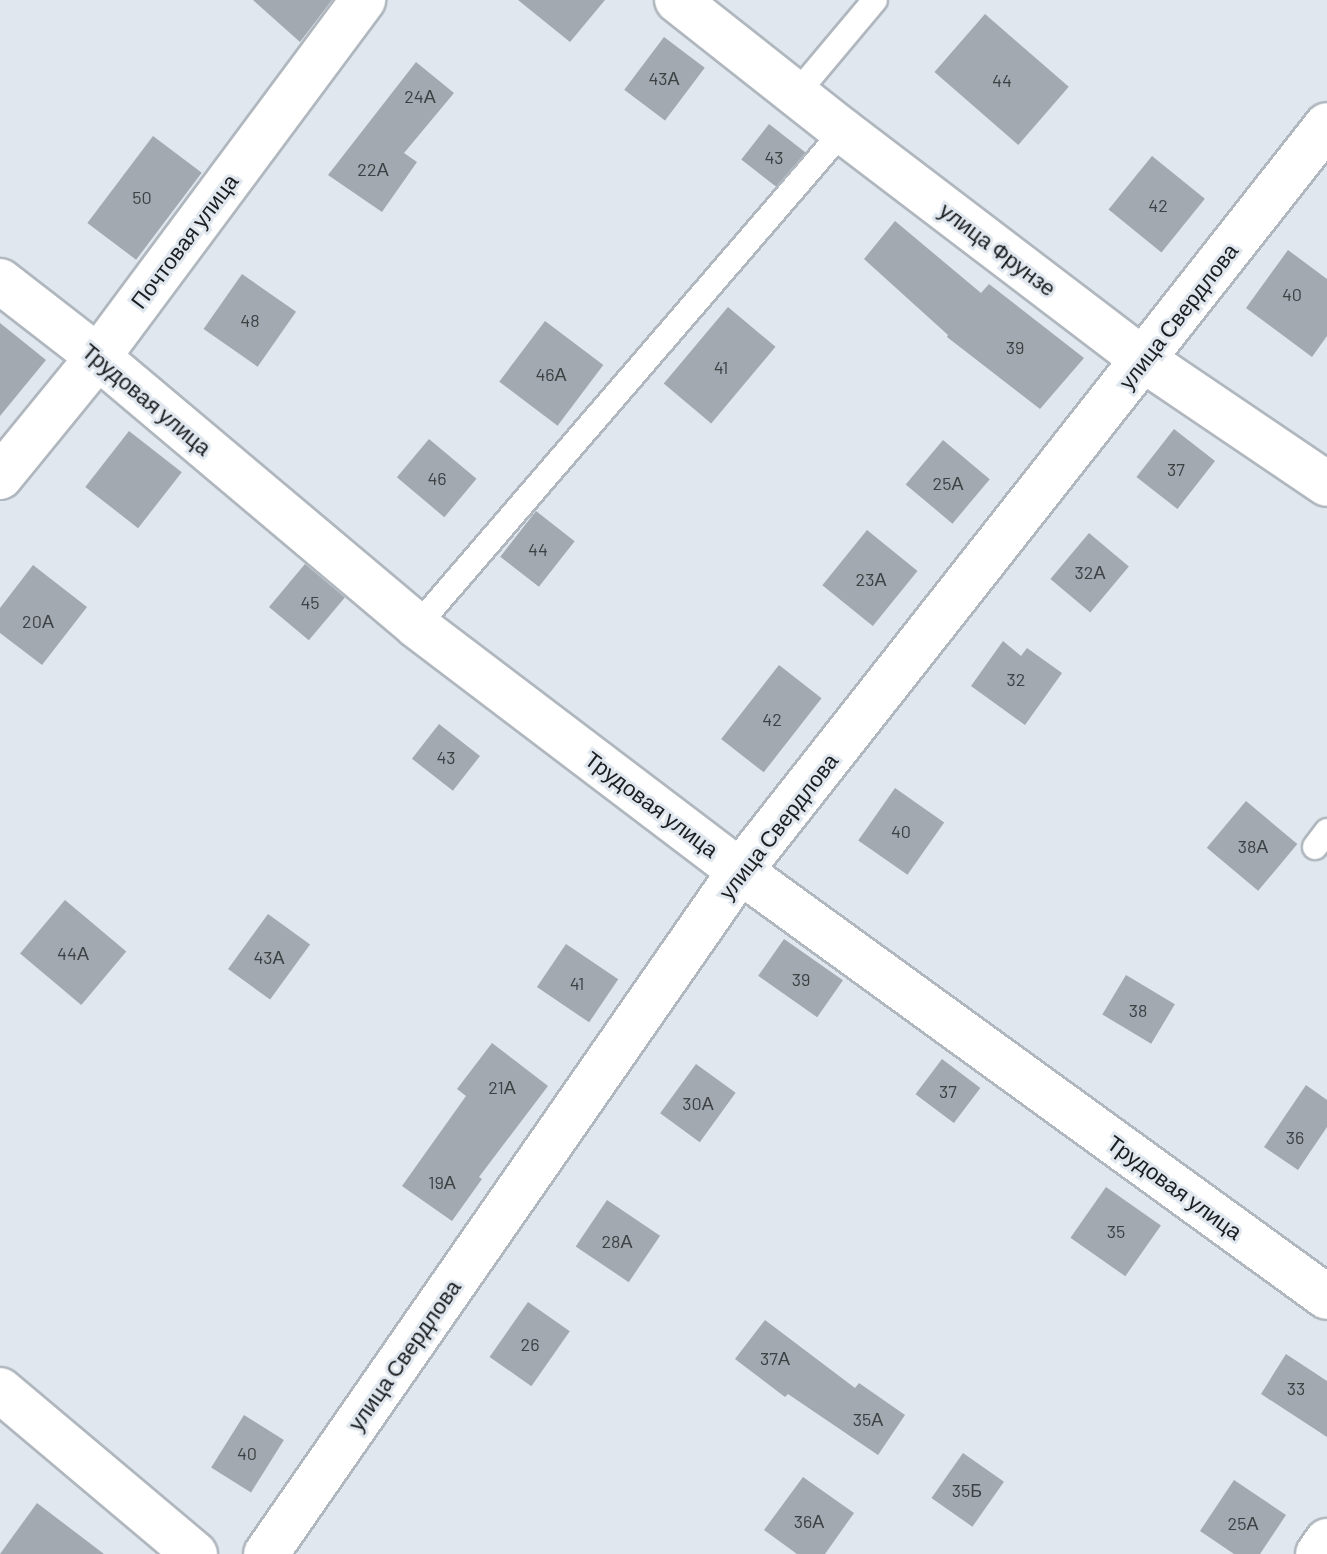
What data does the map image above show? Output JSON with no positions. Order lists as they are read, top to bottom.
{
  "streets": {
    "street": [
      "Почтовая улица",
      "улица Фрунзе",
      "улица Свердлова",
      "Трудовая улица"
    ]
  },
  "crossings": [
    ["Почтовая улица", "Трудовая улица"],
    ["улица Фрунзе", "улица Свердлова"],
    ["улица Свердлова", "Трудовая улица"]
  ],
  "house_numbers": [
    "43А",
    "44",
    "24А",
    "43",
    "22А",
    "50",
    "42",
    "40",
    "48",
    "39",
    "41",
    "46А",
    "37",
    "46",
    "25А",
    "44",
    "32А",
    "23А",
    "45",
    "20А",
    "32",
    "42",
    "43",
    "40",
    "38А",
    "44А",
    "43А",
    "39",
    "41",
    "38",
    "21А",
    "37",
    "30А",
    "36",
    "19А",
    "35",
    "28А",
    "26",
    "37А",
    "33",
    "35А",
    "40",
    "35Б",
    "36А",
    "25А"
  ]
}
